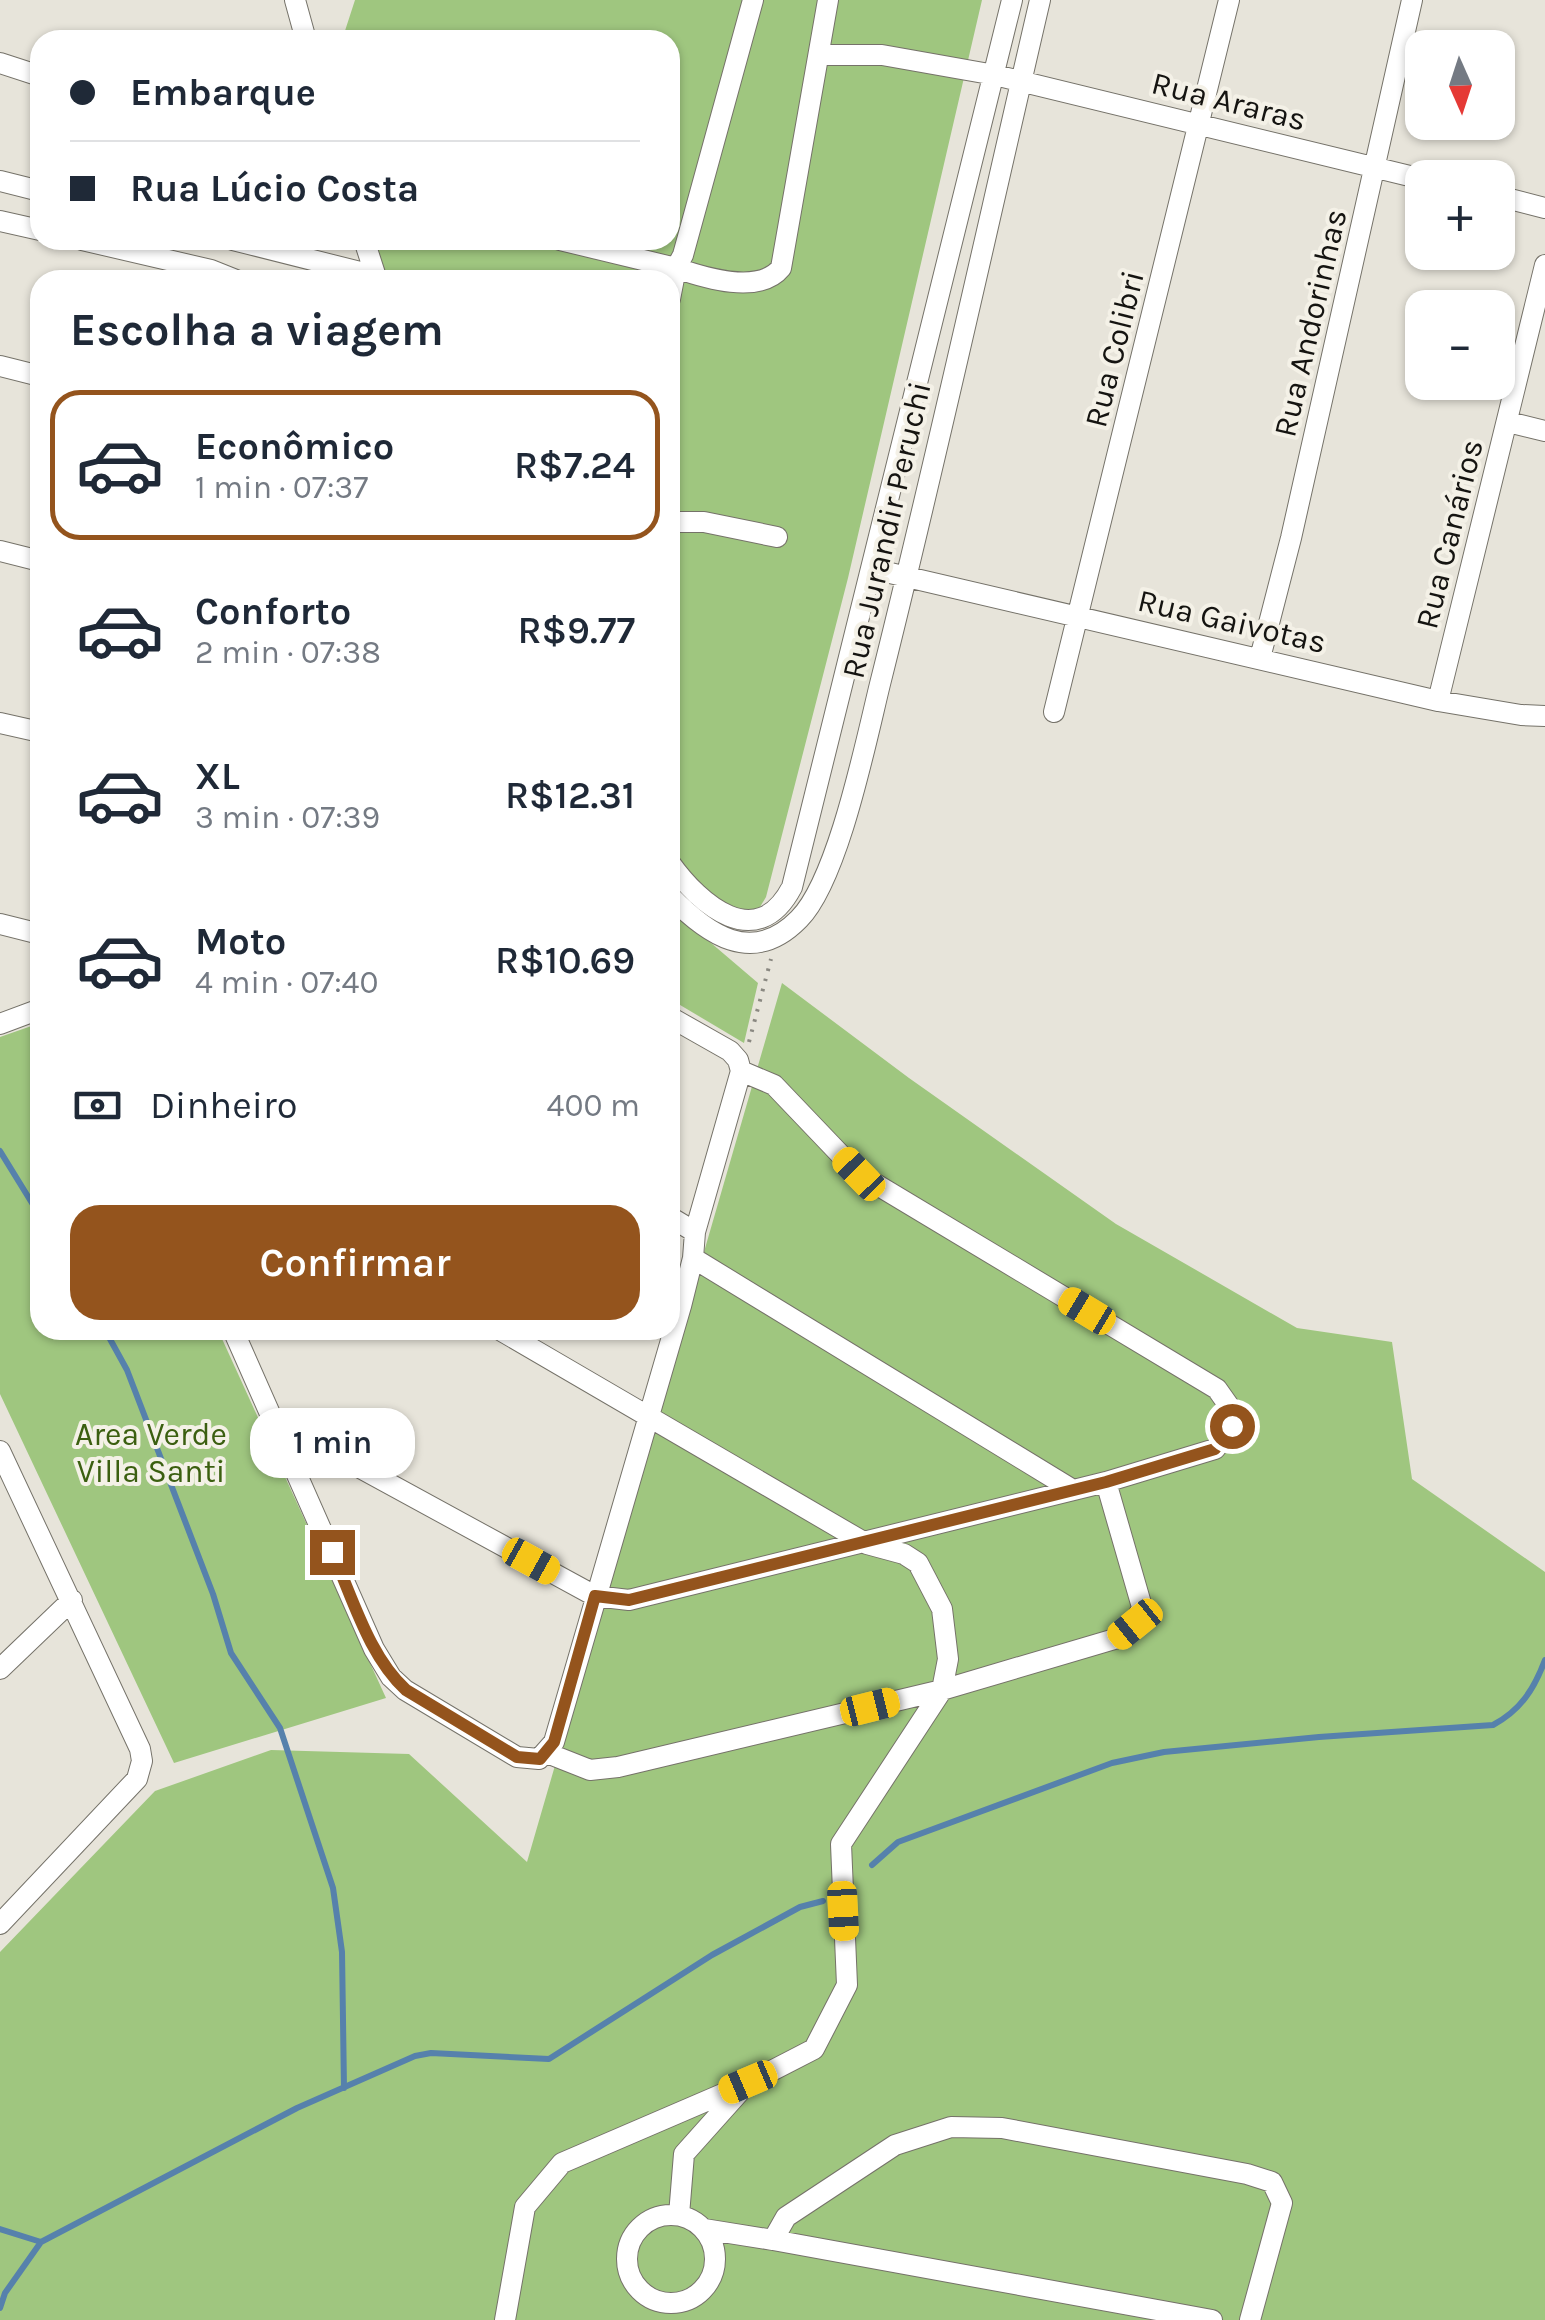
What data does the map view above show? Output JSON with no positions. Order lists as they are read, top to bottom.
{
  "streets": {
    "street": [
      "Rua Araras",
      "Rua Andorinhas",
      "Rua Colibri",
      "Rua Jurandir Peruchi",
      "Rua Canários",
      "Rua Gaivotas"
    ]
  },
  "crossings": [
    ["Rua Araras", "Rua Andorinhas"],
    ["Rua Araras", "Rua Colibri"],
    ["Rua Araras", "Rua Jurandir Peruchi"],
    ["Rua Andorinhas", "Rua Gaivotas"],
    ["Rua Colibri", "Rua Gaivotas"],
    ["Rua Jurandir Peruchi", "Rua Gaivotas"],
    ["Rua Canários", "Rua Gaivotas"]
  ],
  "parks": ["Area Verde Villa Santi"],
  "north": "bottom",
  "page": {
    "map_buttons": ["+", "−"],
    "banner": ["Embarque", "Rua Lúcio Costa"],
    "heading": "Escolha a viagem",
    "list": [
      {
        "name": "Econômico",
        "note": "1 min · 07:37",
        "value": "R$7.24"
      },
      {
        "name": "Conforto",
        "note": "2 min · 07:38",
        "value": "R$9.77"
      },
      {
        "name": "XL",
        "note": "3 min · 07:39",
        "value": "R$12.31"
      },
      {
        "name": "Moto",
        "note": "4 min · 07:40",
        "value": "R$10.69"
      }
    ],
    "pay": ["Dinheiro", "400 m"],
    "buttons": "Confirmar",
    "bubble": "1 min"
  }
}
